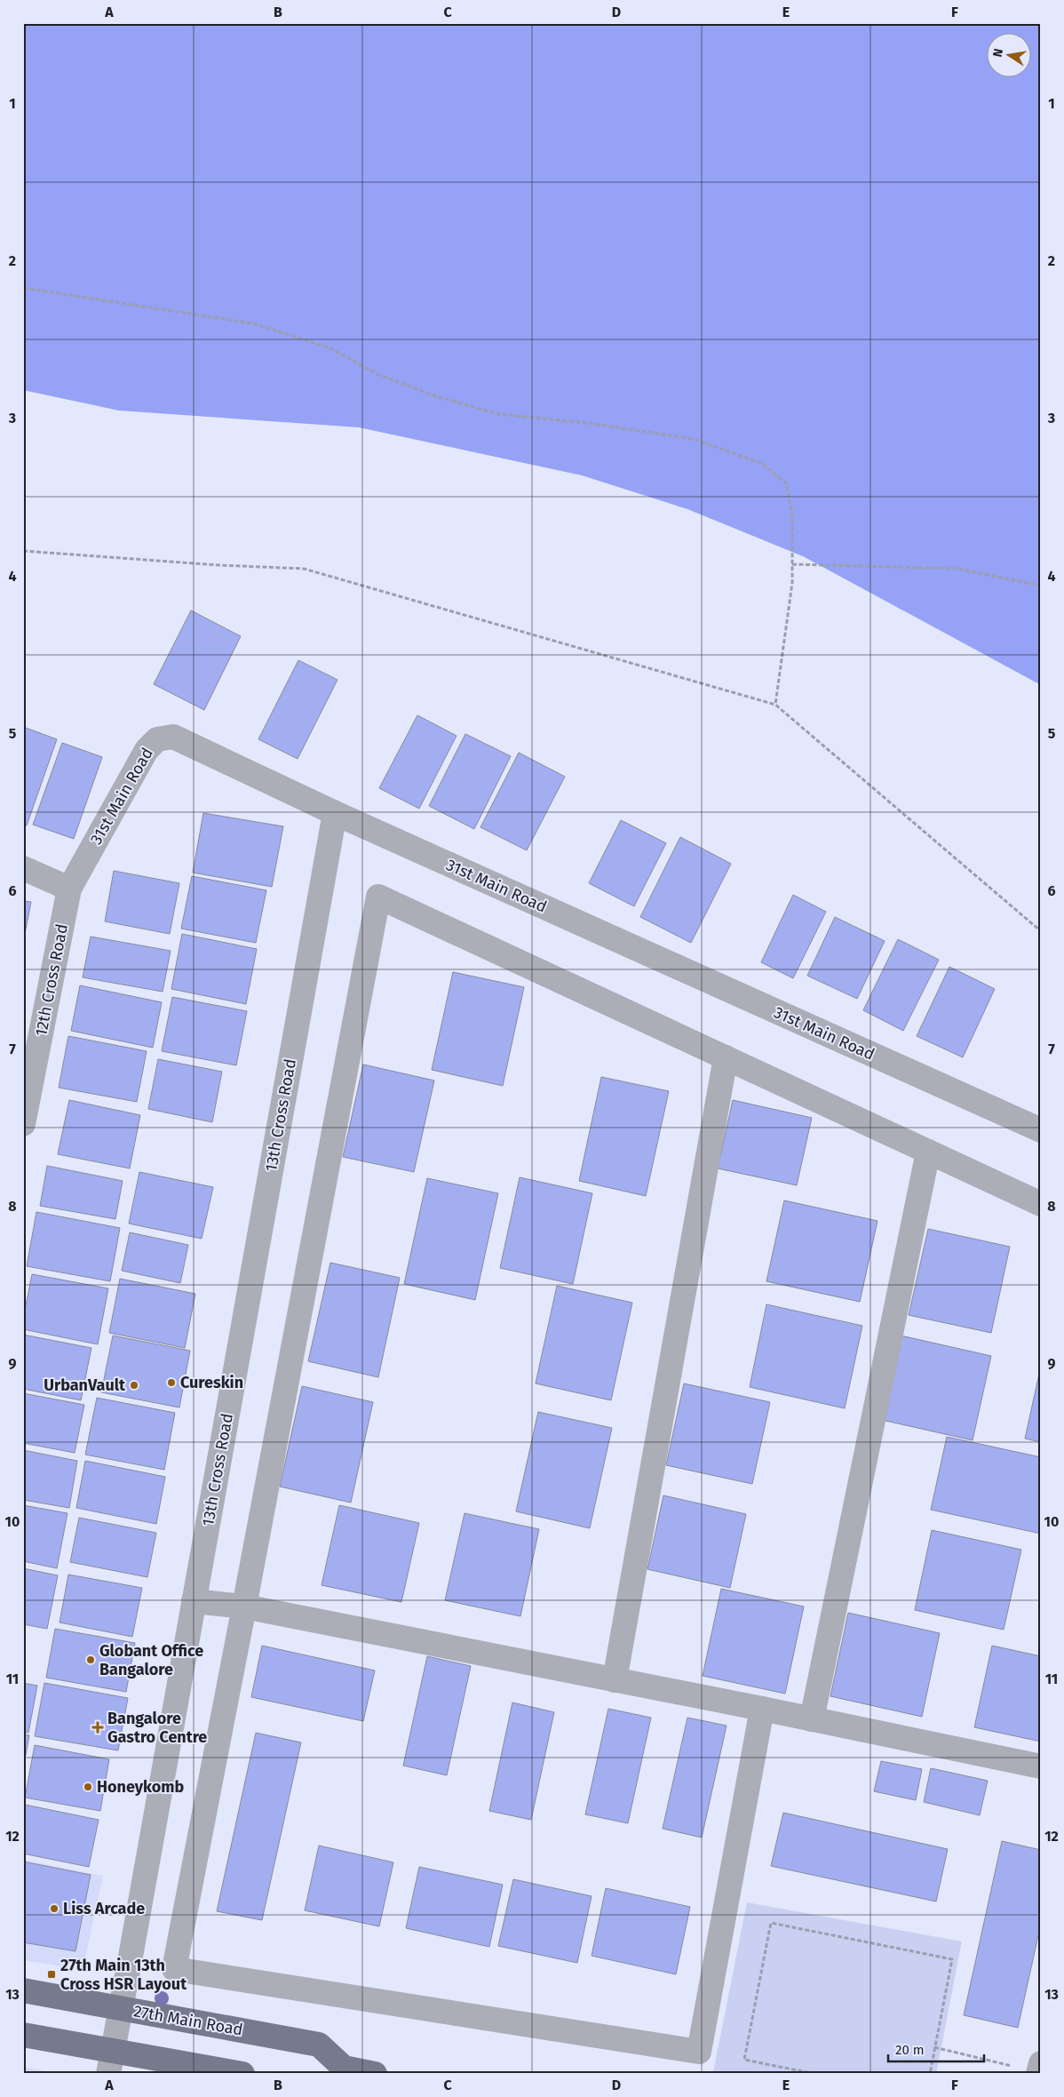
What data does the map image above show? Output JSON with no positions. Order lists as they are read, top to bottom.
{
  "streets": {
    "main road": ["27th Main Road"],
    "street": ["31st Main Road", "12th Cross Road", "13th Cross Road"]
  },
  "crossings": [
    ["31st Main Road", "12th Cross Road"],
    ["31st Main Road", "13th Cross Road"],
    ["13th Cross Road", "27th Main Road"]
  ],
  "places": {
    "other": [
      "Cureskin",
      "UrbanVault",
      "Globant Office Bangalore",
      "Honeykomb",
      "Liss Arcade"
    ],
    "health": ["Bangalore Gastro Centre"],
    "transit": ["27th Main 13th Cross HSR Layout"]
  },
  "scale_bar": "20 m",
  "north": "left",
  "grid": {
    "columns": [
      "A",
      "B",
      "C",
      "D",
      "E",
      "F"
    ],
    "rows": [
      "1",
      "2",
      "3",
      "4",
      "5",
      "6",
      "7",
      "8",
      "9",
      "10",
      "11",
      "12",
      "13"
    ]
  }
}
